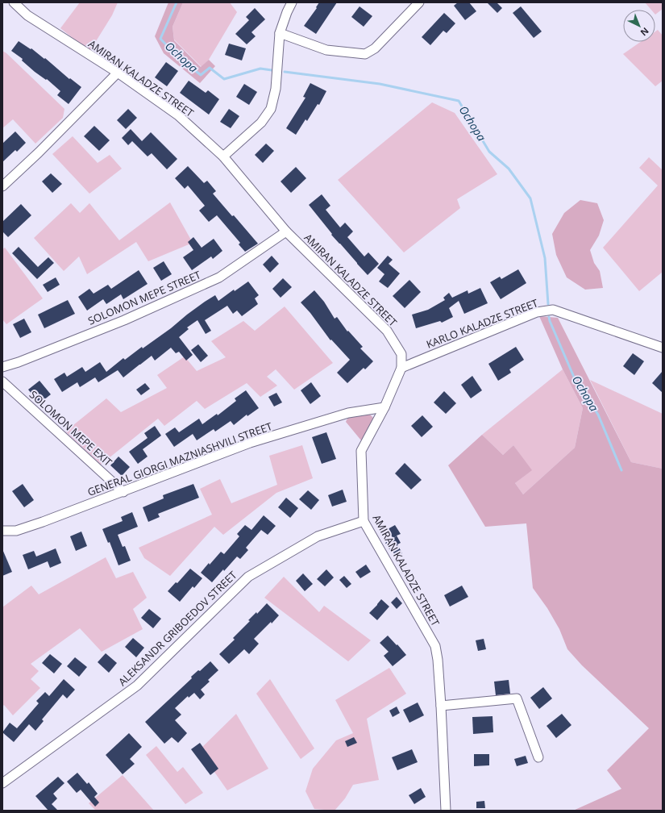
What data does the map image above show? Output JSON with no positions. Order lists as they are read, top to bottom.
{
  "streets": {
    "street": [
      "AMIRAN KALADZE STREET",
      "SOLOMON MEPE STREET",
      "KARLO KALADZE STREET",
      "SOLOMON MEPE EXIT",
      "GENERAL GIORGI MAZNIASHVILI STREET",
      "ALEKSANDR GRIBOEDOV STREET"
    ]
  },
  "crossings": [
    ["AMIRAN KALADZE STREET", "SOLOMON MEPE STREET"],
    ["AMIRAN KALADZE STREET", "KARLO KALADZE STREET"],
    ["AMIRAN KALADZE STREET", "GENERAL GIORGI MAZNIASHVILI STREET"],
    ["AMIRAN KALADZE STREET", "ALEKSANDR GRIBOEDOV STREET"],
    ["SOLOMON MEPE EXIT", "GENERAL GIORGI MAZNIASHVILI STREET"]
  ],
  "water": ["Ochopa"],
  "north": "bottom right"
}
